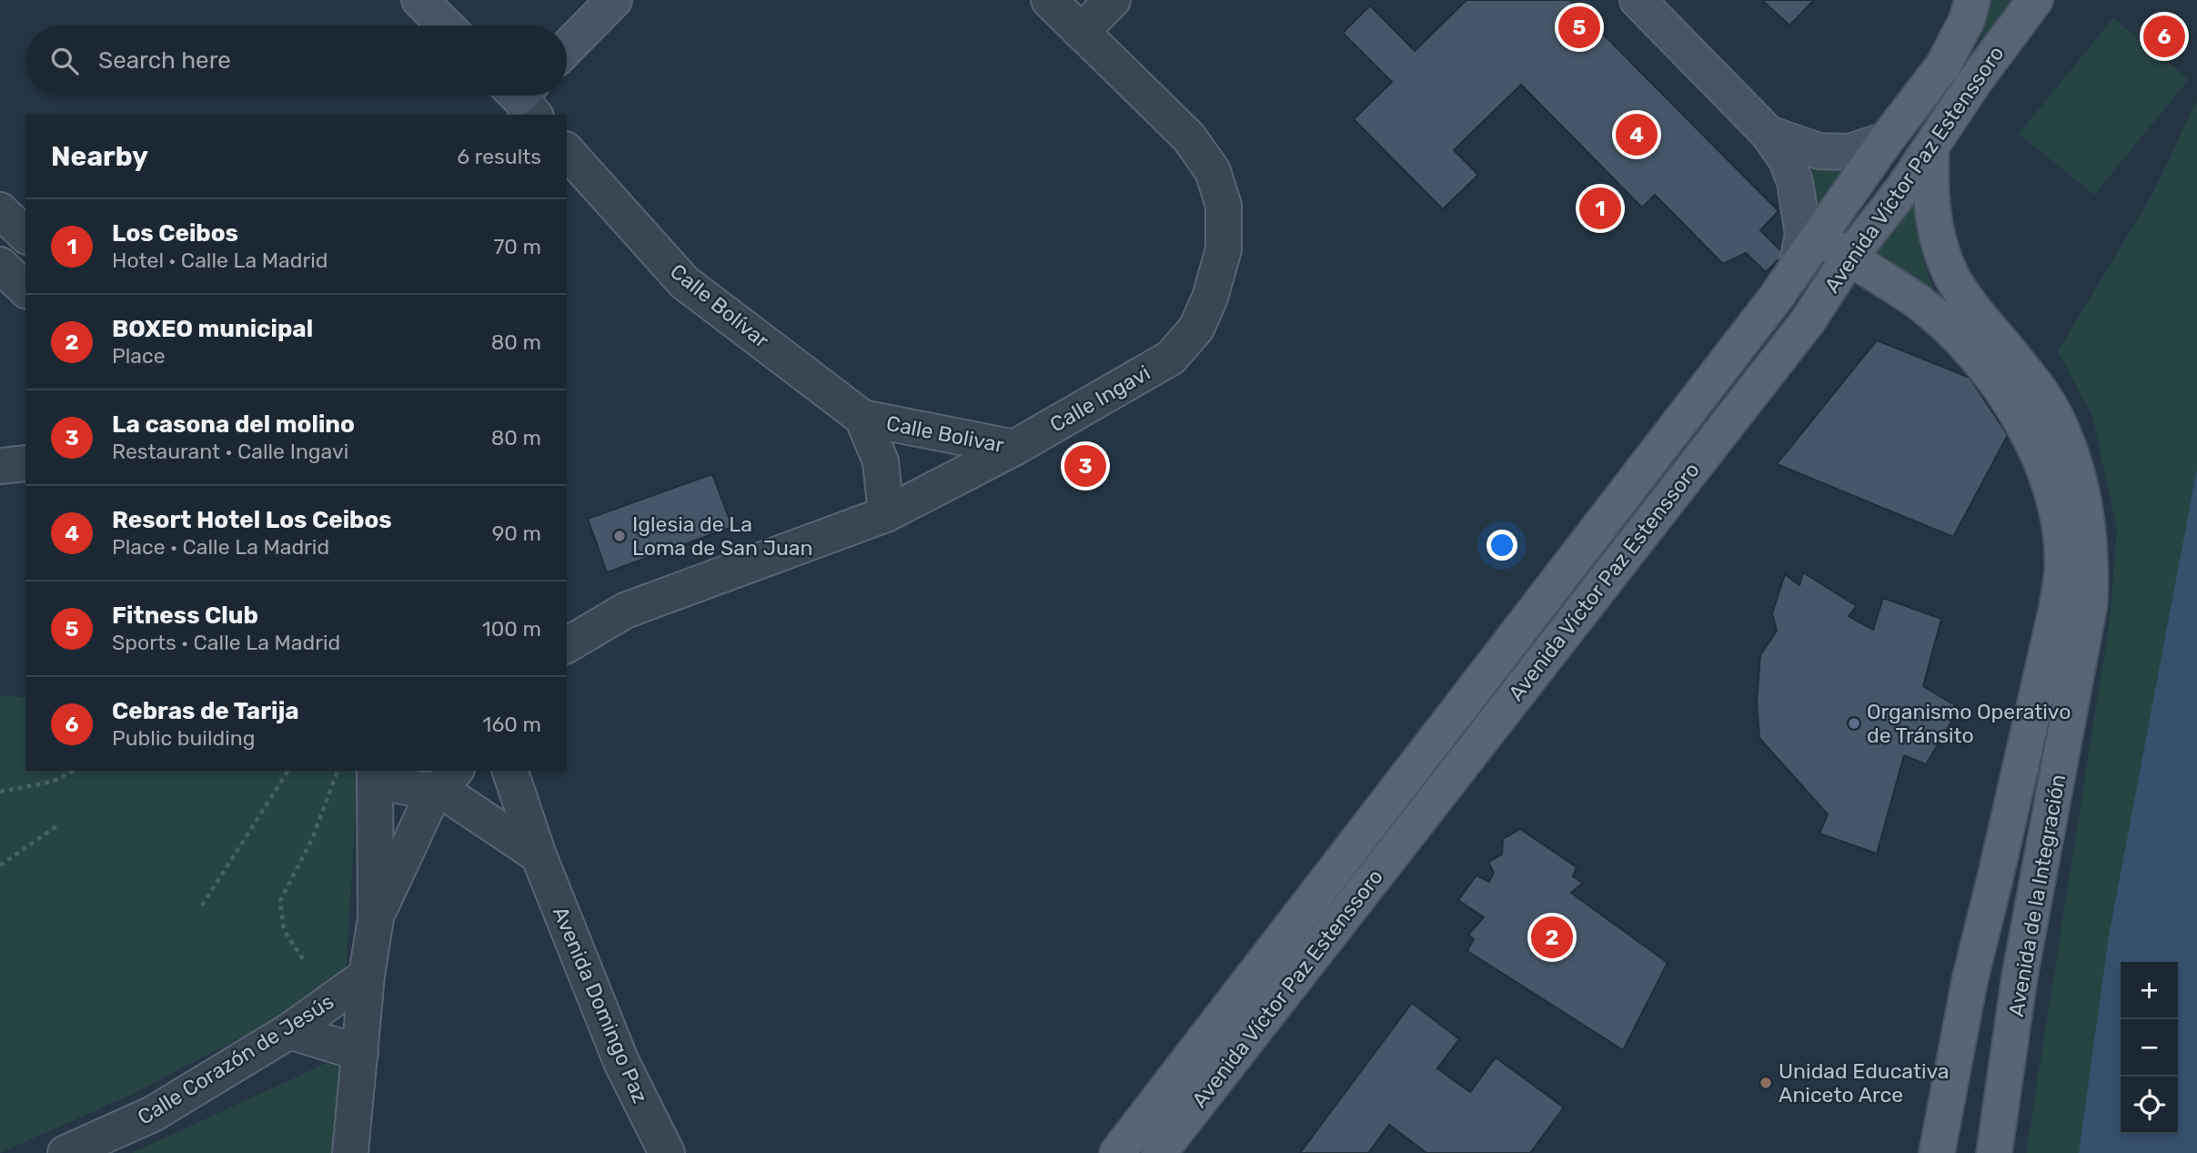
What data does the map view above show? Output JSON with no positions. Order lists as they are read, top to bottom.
{
  "streets": {
    "main road": ["Avenida Víctor Paz Estenssoro", "Avenida de la Integración"],
    "street": [
      "Calle Bolívar",
      "Calle Ingavi",
      "Calle Bolivar",
      "Avenida Domingo Paz",
      "Calle Corazón de Jesús"
    ]
  },
  "crossings": [
    ["Avenida Víctor Paz Estenssoro", "Avenida de la Integración"],
    ["Calle Bolívar", "Calle Bolivar"],
    ["Calle Ingavi", "Calle Bolivar"]
  ],
  "places": ["Iglesia de La Loma de San Juan", "Organismo Operativo de Tránsito", "Unidad Educativa Aniceto Arce"],
  "page": {
    "pins": [
      "5",
      "6",
      "4",
      "1",
      "3",
      "2"
    ],
    "search": "Search here",
    "heading": ["Nearby", "6 results"],
    "list": [
      {
        "mark": "1",
        "name": "Los Ceibos",
        "note": "Hotel · Calle La Madrid",
        "value": "70 m"
      },
      {
        "mark": "2",
        "name": "BOXEO municipal",
        "note": "Place",
        "value": "80 m"
      },
      {
        "mark": "3",
        "name": "La casona del molino",
        "note": "Restaurant · Calle Ingavi",
        "value": "80 m"
      },
      {
        "mark": "4",
        "name": "Resort Hotel Los Ceibos",
        "note": "Place · Calle La Madrid",
        "value": "90 m"
      },
      {
        "mark": "5",
        "name": "Fitness Club",
        "note": "Sports · Calle La Madrid",
        "value": "100 m"
      },
      {
        "mark": "6",
        "name": "Cebras de Tarija",
        "note": "Public building",
        "value": "160 m"
      }
    ],
    "map_buttons": ["+", "−"]
  }
}
